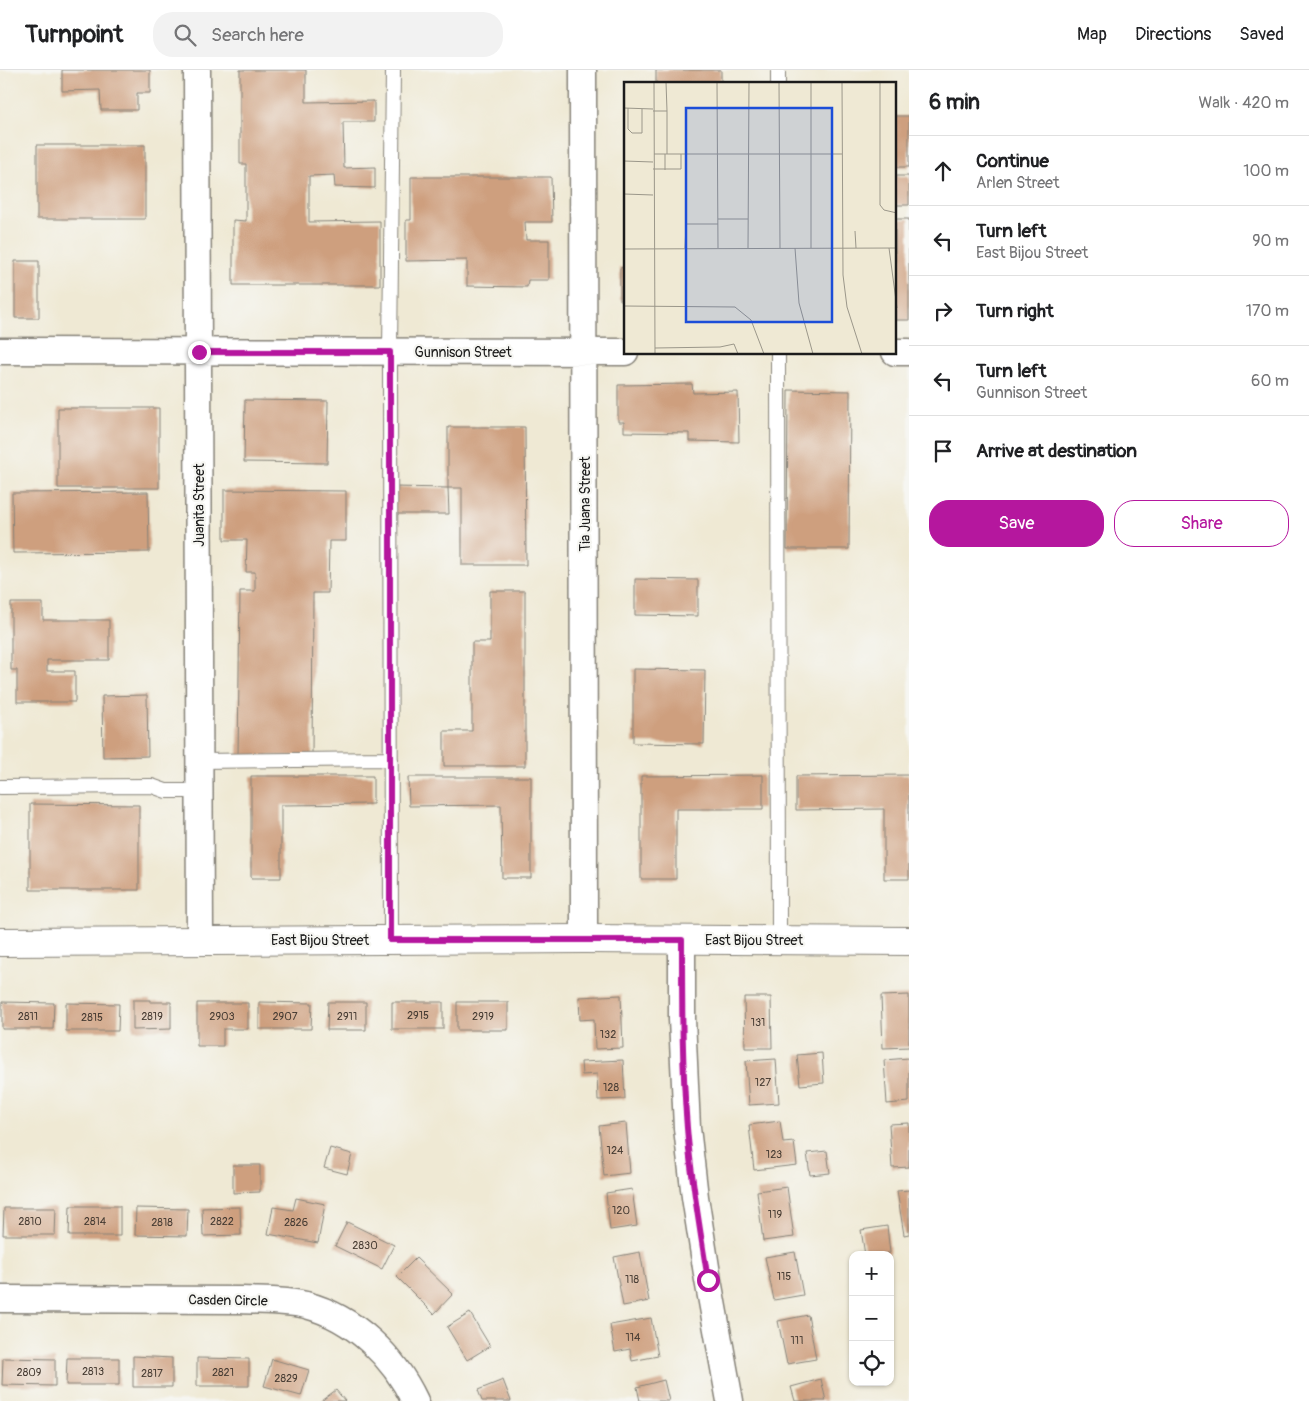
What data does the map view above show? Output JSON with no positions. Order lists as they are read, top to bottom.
{
  "streets": {
    "street": [
      "Gunnison Street",
      "Tia Juana Street",
      "Juanita Street",
      "East Bijou Street",
      "Casden Circle"
    ]
  },
  "crossings": [
    ["Gunnison Street", "Tia Juana Street"],
    ["Gunnison Street", "Juanita Street"],
    ["Tia Juana Street", "East Bijou Street"],
    ["Juanita Street", "East Bijou Street"]
  ],
  "house_numbers": [
    "2915",
    "2811",
    "2819",
    "2903",
    "2907",
    "2911",
    "2919",
    "2815",
    "131",
    "132",
    "127",
    "128",
    "124",
    "123",
    "120",
    "119",
    "2810",
    "2814",
    "2822",
    "2818",
    "2826",
    "2830",
    "115",
    "118",
    "114",
    "111",
    "2813",
    "2809",
    "2821",
    "2817",
    "2829"
  ],
  "page": {
    "header": "Turnpoint",
    "search": "Search here",
    "nav": ["Map", "Directions", "Saved"],
    "heading": ["6 min", "Walk · 420 m"],
    "list": [
      ["Continue", "Arlen Street", "100 m"],
      ["Turn left", "East Bijou Street", "90 m"],
      ["Turn right", "170 m"],
      ["Turn left", "Gunnison Street", "60 m"],
      "Arrive at destination"
    ],
    "buttons": ["Save", "Share"],
    "map_buttons": ["+", "−"]
  }
}
